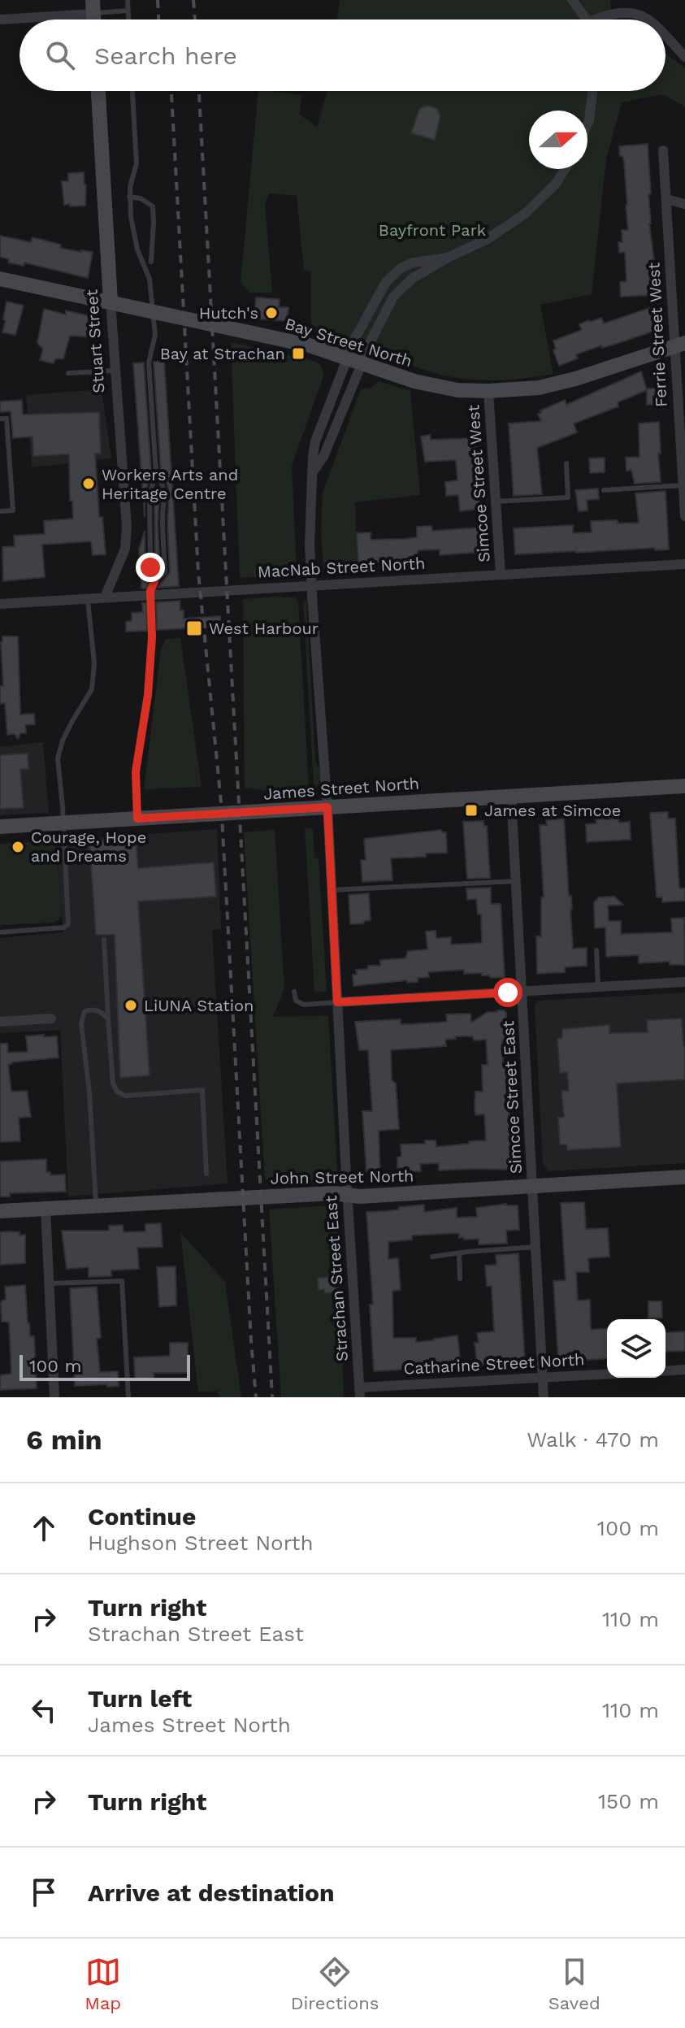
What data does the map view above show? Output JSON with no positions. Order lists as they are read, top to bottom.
{
  "streets": {
    "main road": [
      "Stuart Street",
      "Bay Street North",
      "James Street North",
      "John Street North"
    ],
    "street": [
      "Ferrie Street West",
      "Simcoe Street West",
      "MacNab Street North",
      "Simcoe Street East",
      "Strachan Street East",
      "Catharine Street North"
    ]
  },
  "crossings": [
    ["Ferrie Street West", "Bay Street North"],
    ["Stuart Street", "Bay Street North"],
    ["Stuart Street", "MacNab Street North"],
    ["Bay Street North", "Simcoe Street West"],
    ["Bay Street North", "Strachan Street East"],
    ["Simcoe Street West", "MacNab Street North"],
    ["MacNab Street North", "Strachan Street East"],
    ["James Street North", "Simcoe Street East"],
    ["James Street North", "Strachan Street East"],
    ["Simcoe Street East", "John Street North"],
    ["Simcoe Street East", "Catharine Street North"],
    ["John Street North", "Strachan Street East"],
    ["Strachan Street East", "Catharine Street North"]
  ],
  "parks": ["Bayfront Park"],
  "places": {
    "other": [
      "Hutch's",
      "Workers Arts and Heritage Centre",
      "Courage, Hope and Dreams",
      "LiUNA Station"
    ],
    "transit": ["Bay at Strachan", "West Harbour", "James at Simcoe"]
  },
  "scale_bar": "100 m",
  "north": "right",
  "page": {
    "search": "Search here",
    "scale": "100 m",
    "heading": ["6 min", "Walk · 470 m"],
    "list": [
      ["Continue", "Hughson Street North", "100 m"],
      ["Turn right", "Strachan Street East", "110 m"],
      ["Turn left", "James Street North", "110 m"],
      ["Turn right", "150 m"],
      "Arrive at destination"
    ],
    "nav": ["Map", "Directions", "Saved"]
  }
}
